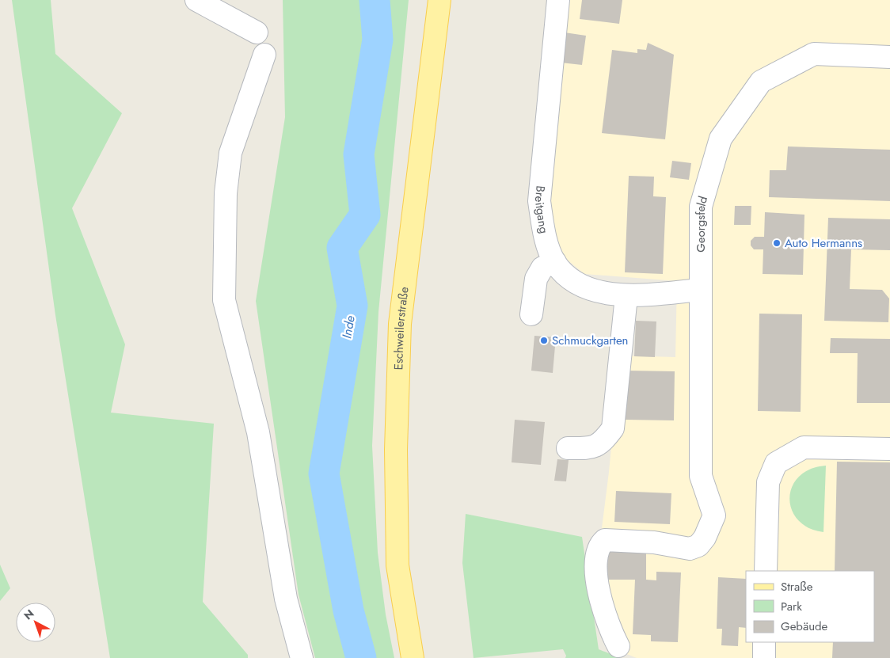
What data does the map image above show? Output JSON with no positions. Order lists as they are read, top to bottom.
{
  "streets": {
    "main road": ["Eschweilerstraße"],
    "street": ["Breitgang", "Georgsfeld"]
  },
  "crossings": [
    ["Breitgang", "Georgsfeld"]
  ],
  "water": ["Inde"],
  "places": ["Auto Hermanns", "Schmuckgarten"],
  "legend": ["Straße", "Park", "Gebäude"],
  "north": "top left"
}
